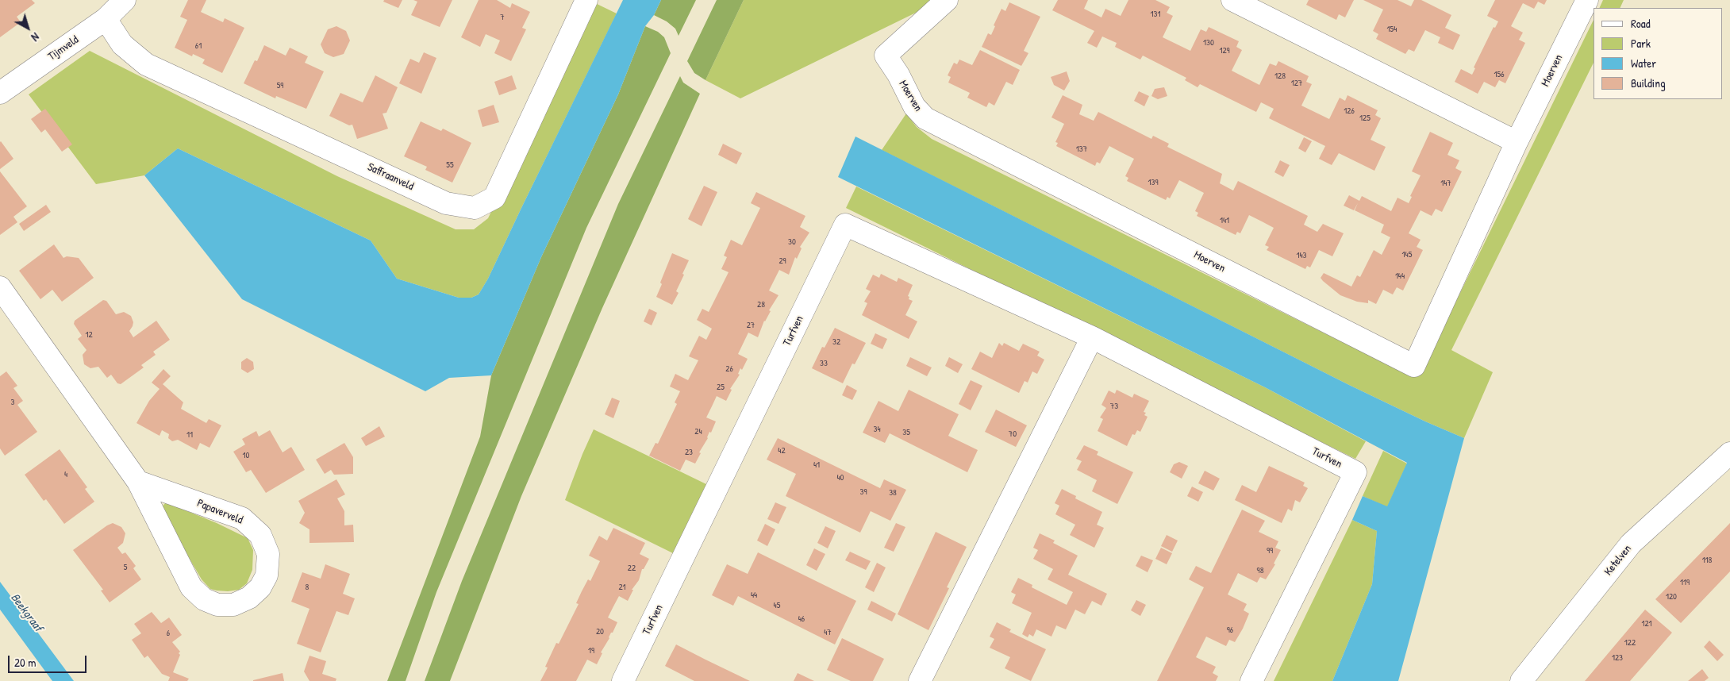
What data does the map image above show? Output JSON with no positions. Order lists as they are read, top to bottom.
{
  "streets": {
    "street": [
      "Tijmveld",
      "Moerven",
      "Saffraanveld",
      "Turfven",
      "Papaverveld",
      "Ketelven"
    ]
  },
  "crossings": [
    ["Tijmveld", "Saffraanveld"]
  ],
  "water": ["Beekgraaf"],
  "house_numbers": [
    "131",
    "7",
    "154",
    "130",
    "61",
    "129",
    "156",
    "128",
    "127",
    "59",
    "126",
    "125",
    "137",
    "55",
    "139",
    "147",
    "141",
    "30",
    "145",
    "143",
    "29",
    "144",
    "28",
    "27",
    "12",
    "32",
    "33",
    "26",
    "25",
    "3",
    "73",
    "34",
    "24",
    "35",
    "70",
    "11",
    "42",
    "23",
    "10",
    "41",
    "4",
    "40",
    "39",
    "38",
    "99",
    "118",
    "5",
    "22",
    "98",
    "119",
    "8",
    "21",
    "44",
    "120",
    "45",
    "46",
    "121",
    "96",
    "20",
    "47",
    "6",
    "122",
    "19",
    "123"
  ],
  "legend": [
    "Road",
    "Park",
    "Water",
    "Building"
  ],
  "scale_bar": "20 m",
  "north": "bottom right"
}
